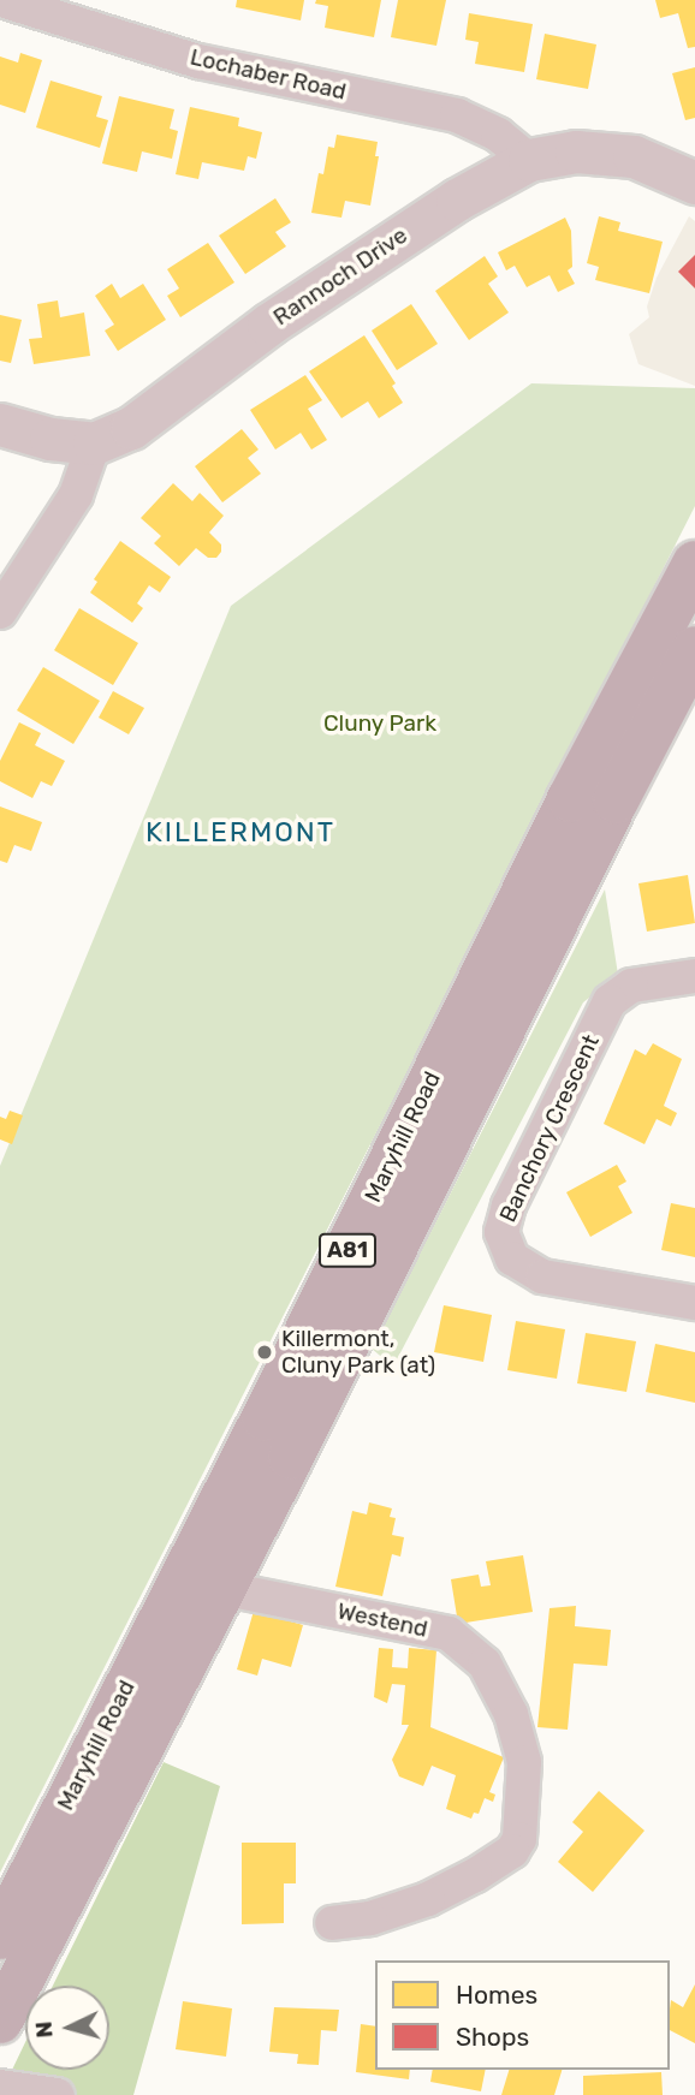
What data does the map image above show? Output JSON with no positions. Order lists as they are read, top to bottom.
{
  "streets": {
    "main road": ["Maryhill Road", "A81"],
    "street": [
      "Lochaber Road",
      "Rannoch Drive",
      "Banchory Crescent",
      "Westend"
    ]
  },
  "crossings": [
    ["Lochaber Road", "Rannoch Drive"],
    ["Maryhill Road", "Westend"]
  ],
  "districts": ["KILLERMONT"],
  "parks": ["Cluny Park"],
  "places": ["Killermont, Cluny Park (at)"],
  "legend": ["Homes", "Shops"],
  "north": "left"
}
